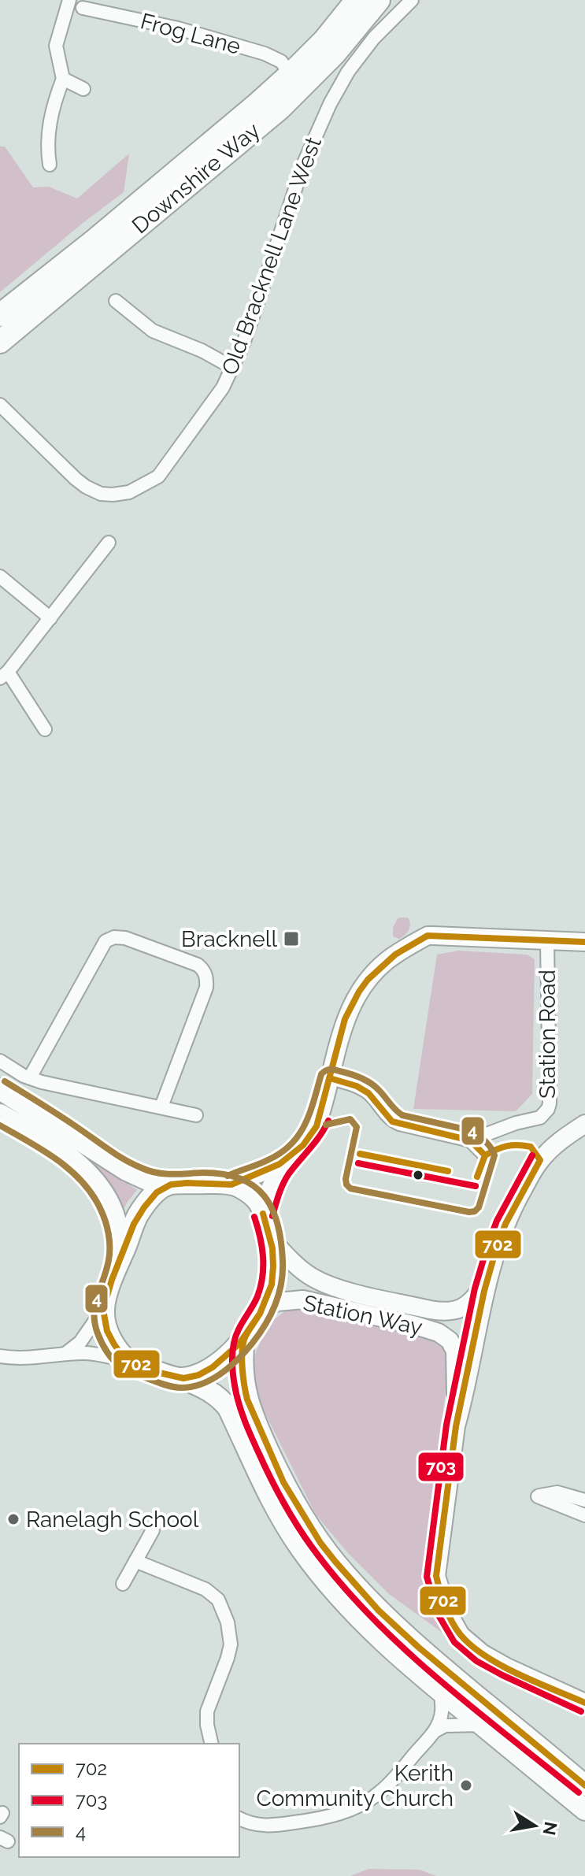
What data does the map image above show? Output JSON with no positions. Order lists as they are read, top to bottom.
{
  "streets": {
    "highway": ["Downshire Way"],
    "street": [
      "Frog Lane",
      "Old Bracknell Lane West",
      "Station Road",
      "Station Way"
    ]
  },
  "crossings": [
    ["Frog Lane", "Downshire Way"]
  ],
  "places": {
    "transit": ["Bracknell"],
    "other": ["Ranelagh School", "Kerith Community Church"]
  },
  "lines": ["transit line 702", "transit line 4", "transit line 703"],
  "legend": ["702", "703", "4"],
  "north": "right"
}
